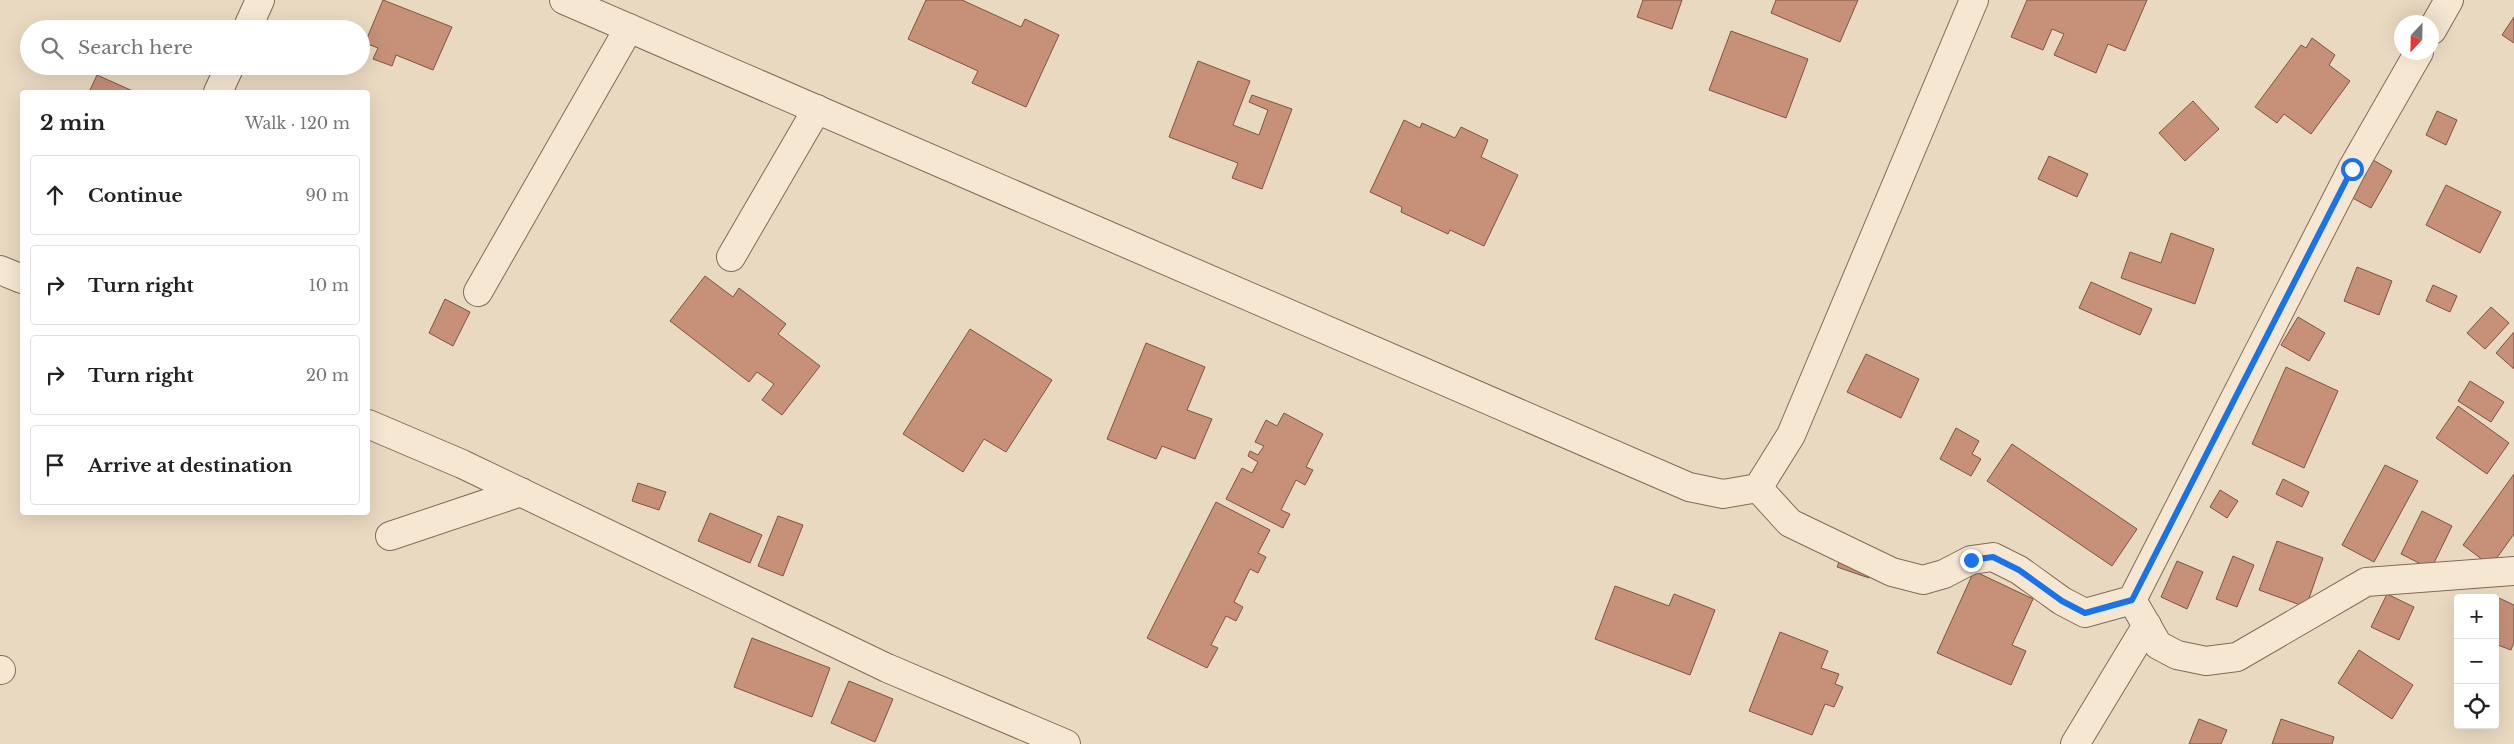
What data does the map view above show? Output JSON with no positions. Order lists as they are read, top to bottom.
{
  "north": "bottom",
  "page": {
    "search": "Search here",
    "heading": ["2 min", "Walk · 120 m"],
    "list": [
      ["Continue", "90 m"],
      ["Turn right", "10 m"],
      ["Turn right", "20 m"],
      "Arrive at destination"
    ],
    "map_buttons": ["+", "−"]
  }
}
